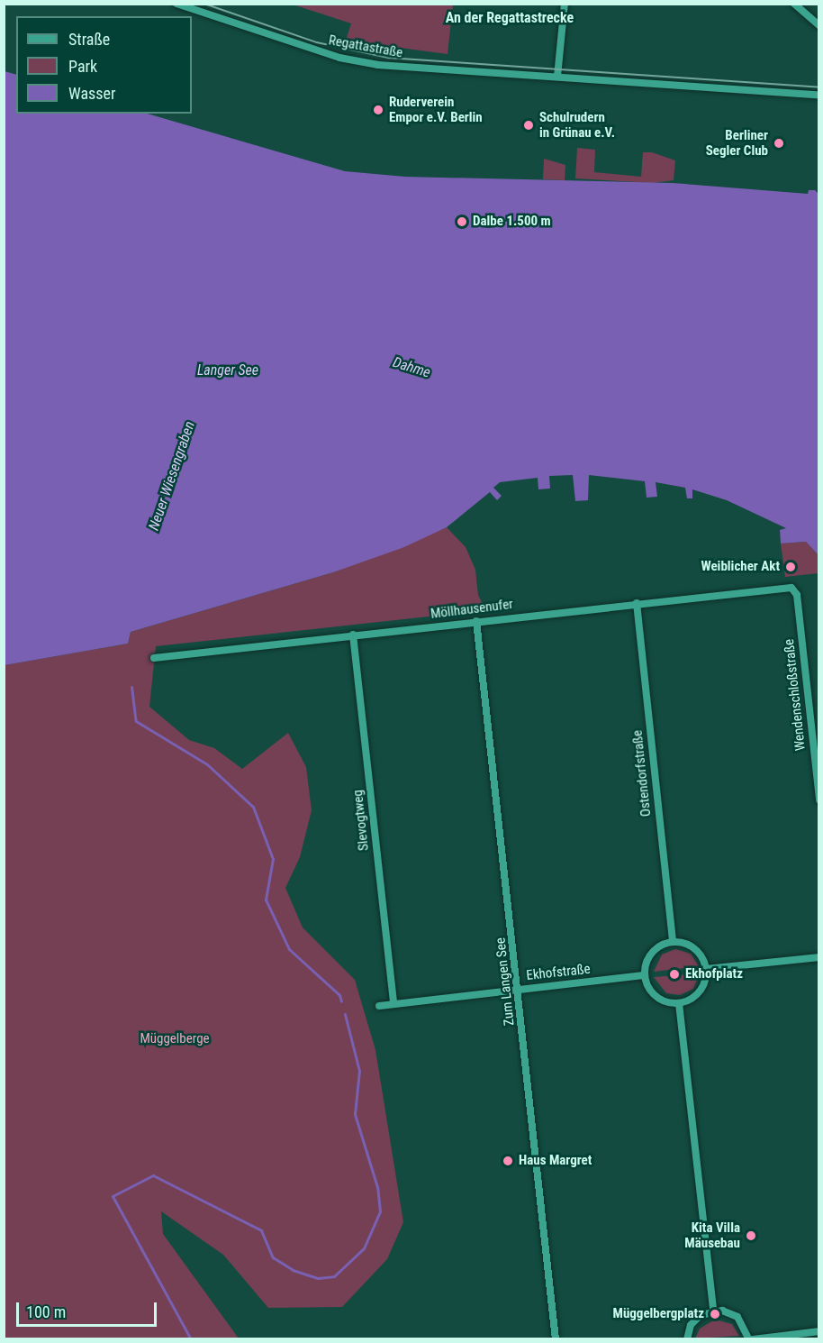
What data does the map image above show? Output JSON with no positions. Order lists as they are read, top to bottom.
{
  "streets": {
    "street": [
      "Regattastraße",
      "Möllhausenufer",
      "Wendenschloßstraße",
      "Ostendorfstraße",
      "Slevogtweg",
      "Ekhofstraße",
      "Zum Langen See"
    ]
  },
  "crossings": [
    ["Möllhausenufer", "Wendenschloßstraße"],
    ["Möllhausenufer", "Ostendorfstraße"],
    ["Möllhausenufer", "Slevogtweg"],
    ["Möllhausenufer", "Zum Langen See"],
    ["Ostendorfstraße", "Ekhofstraße"],
    ["Slevogtweg", "Ekhofstraße"],
    ["Ekhofstraße", "Zum Langen See"]
  ],
  "districts": ["An der Regattastrecke"],
  "water": ["Dahme", "Langer See", "Neuer Wiesengraben"],
  "parks": ["Müggelberge"],
  "places": [
    "Ruderverein Empor e.V. Berlin",
    "Schulrudern in Grünau e.V.",
    "Berliner Segler Club",
    "Dalbe 1.500 m",
    "Weiblicher Akt",
    "Ekhofplatz",
    "Haus Margret",
    "Kita Villa Mäusebau",
    "Müggelbergplatz"
  ],
  "legend": ["Straße", "Park", "Wasser"],
  "scale_bar": "100 m"
}
